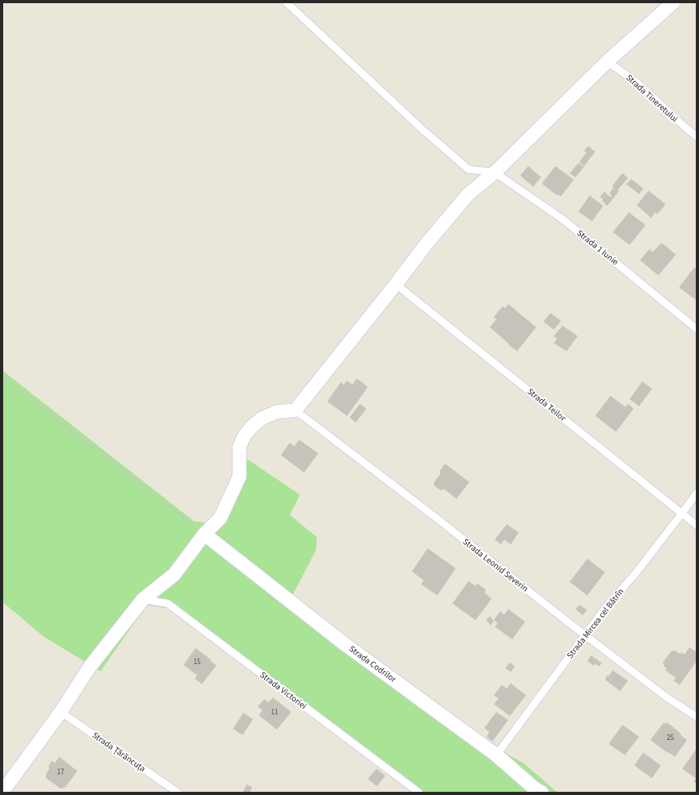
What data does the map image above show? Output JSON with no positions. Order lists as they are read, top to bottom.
{
  "streets": {
    "street": ["Strada Codrilor"],
    "lane": [
      "Strada Tineretului",
      "Strada 1 Iunie",
      "Strada Teilor",
      "Strada Leonid Severin",
      "Strada Mircea cel Bătrîn",
      "Strada Victoriei",
      "Strada Țărăncuța"
    ]
  },
  "crossings": [
    ["Strada Teilor", "Strada Mircea cel Bătrîn"],
    ["Strada Leonid Severin", "Strada Mircea cel Bătrîn"],
    ["Strada Mircea cel Bătrîn", "Strada Codrilor"]
  ],
  "house_numbers": [
    "15",
    "11",
    "25",
    "17"
  ]
}
